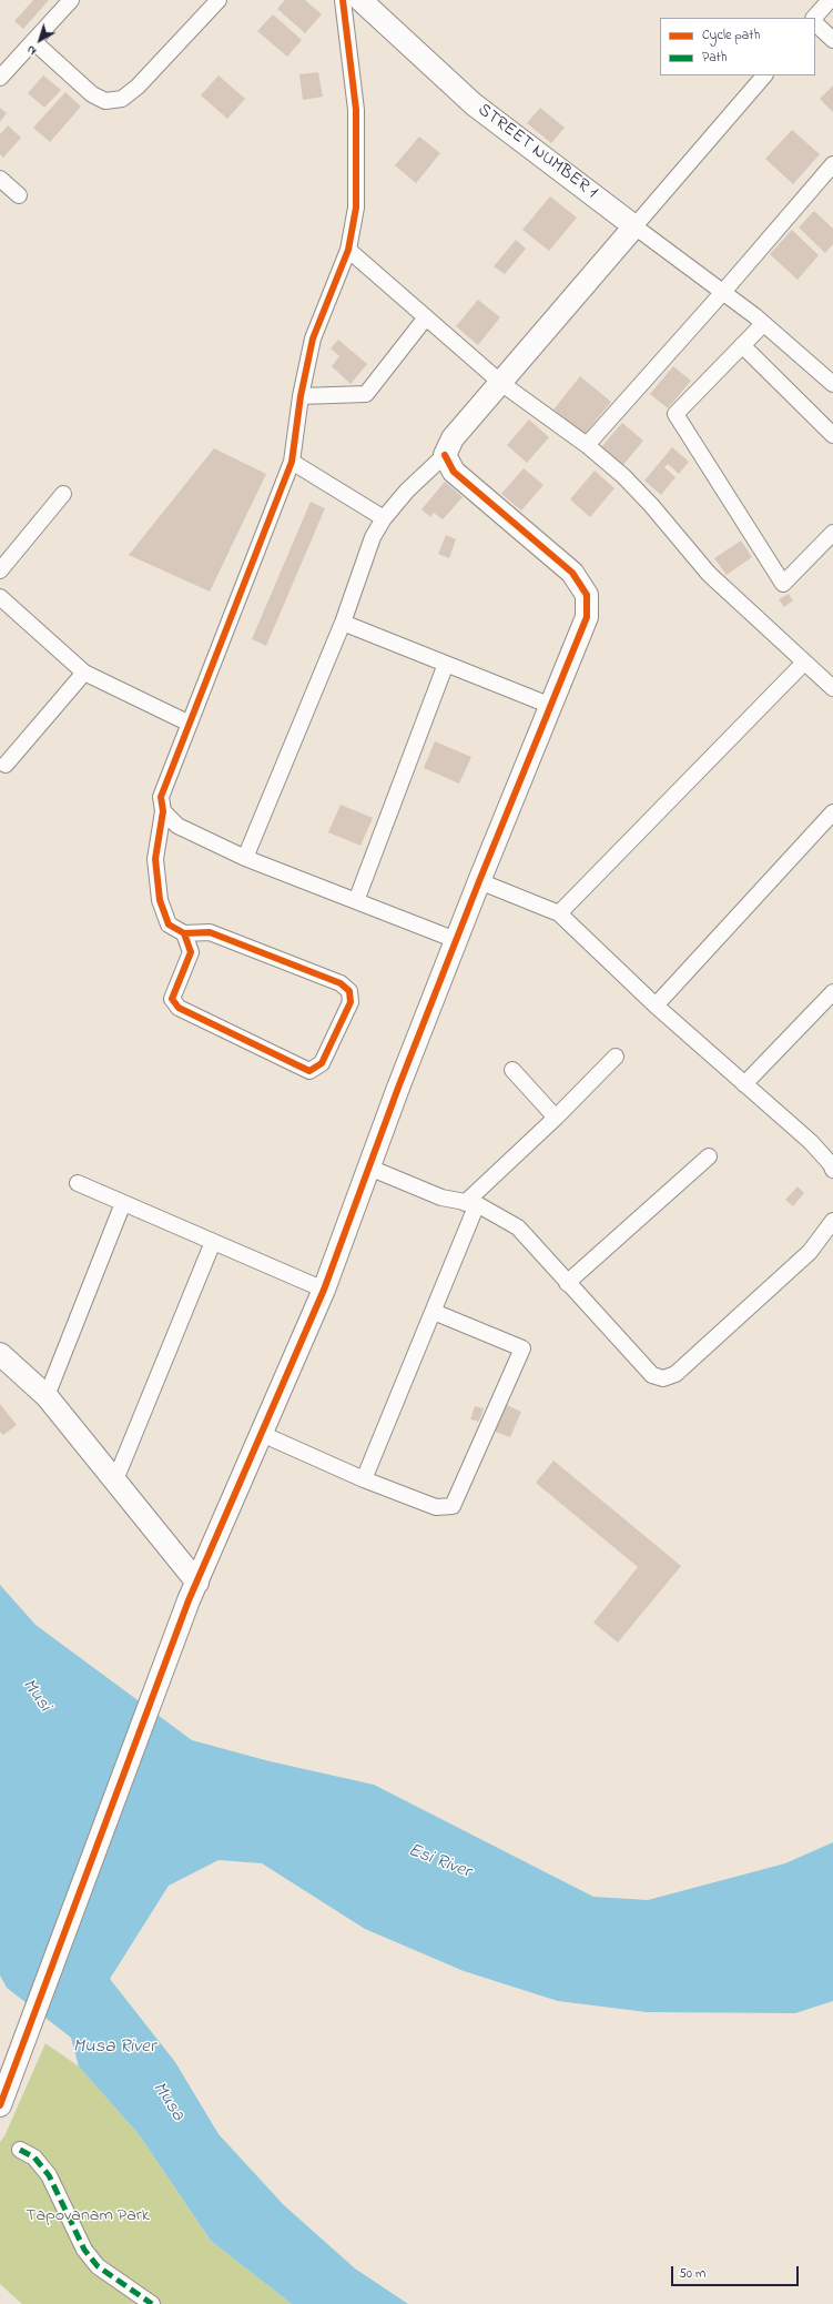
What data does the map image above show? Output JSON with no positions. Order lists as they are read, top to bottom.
{
  "streets": {
    "street": ["STREET NUMBER 1"]
  },
  "water": [
    "Musi",
    "Esi River",
    "Musa River",
    "Musa"
  ],
  "parks": ["Tapovanam Park"],
  "legend": ["Cycle path", "Path"],
  "scale_bar": "50 m",
  "north": "bottom left"
}
